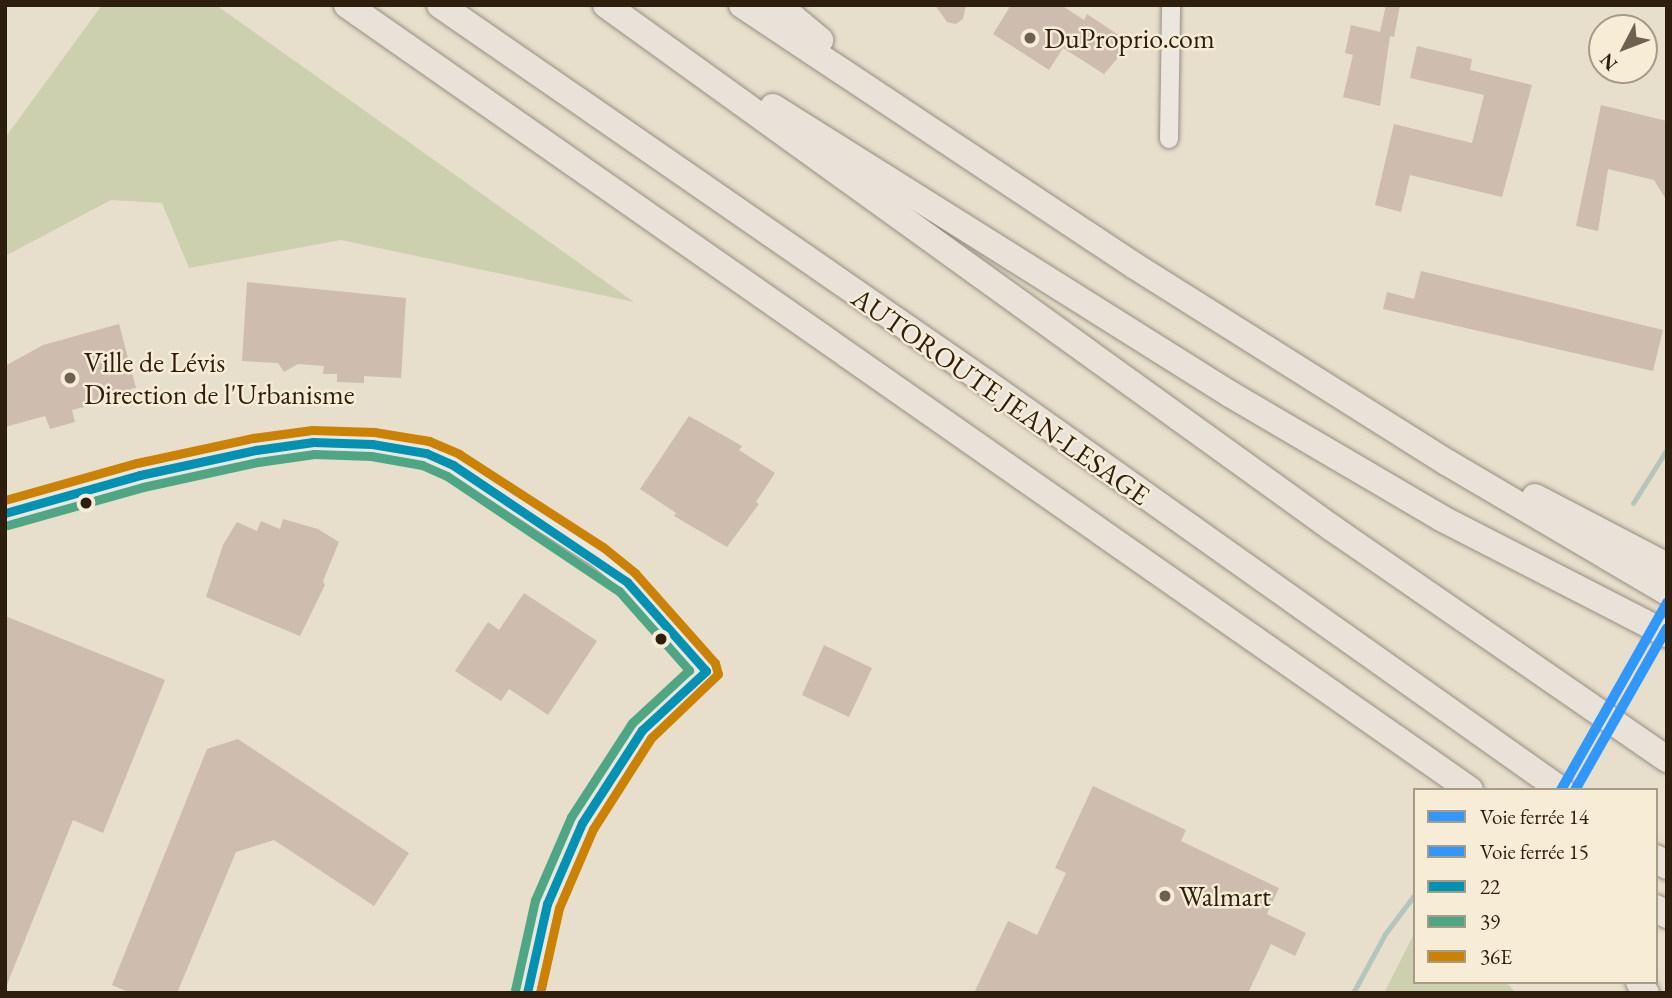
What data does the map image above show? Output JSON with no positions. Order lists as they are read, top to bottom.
{
  "streets": {
    "highway": ["AUTOROUTE JEAN-LESAGE"]
  },
  "places": ["DuProprio.com", "Ville de Lévis Direction de l'Urbanisme", "Walmart"],
  "lines": [
    "transit line 36E",
    "transit line 22",
    "transit line 39",
    "rail line 14",
    "rail line 15"
  ],
  "legend": [
    "Voie ferrée 14",
    "Voie ferrée 15",
    "22",
    "39",
    "36E"
  ],
  "north": "bottom left"
}
